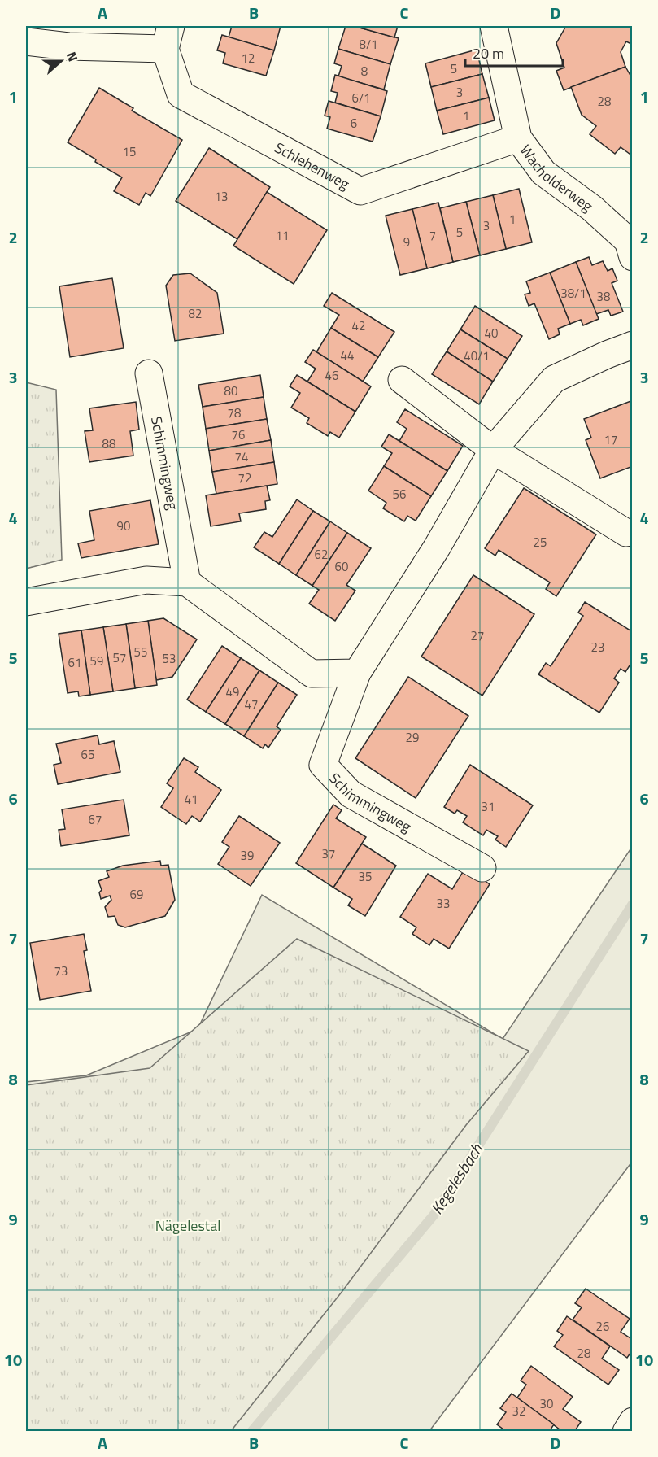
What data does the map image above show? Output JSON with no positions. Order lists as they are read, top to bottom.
{
  "streets": {
    "street": ["Schlehenweg", "Wacholderweg", "Schimmingweg"]
  },
  "crossings": [
    ["Schlehenweg", "Wacholderweg"]
  ],
  "water": ["Kegelesbach"],
  "parks": ["Nägelestal"],
  "house_numbers": [
    "8/1",
    "12",
    "5",
    "8",
    "3",
    "6/1",
    "28",
    "1",
    "6",
    "15",
    "13",
    "1",
    "3",
    "5",
    "11",
    "7",
    "9",
    "38/1",
    "38",
    "82",
    "42",
    "40",
    "44",
    "40/1",
    "46",
    "80",
    "78",
    "76",
    "17",
    "88",
    "74",
    "72",
    "56",
    "90",
    "25",
    "62",
    "60",
    "27",
    "23",
    "55",
    "57",
    "53",
    "59",
    "61",
    "49",
    "47",
    "29",
    "65",
    "41",
    "31",
    "67",
    "37",
    "39",
    "35",
    "69",
    "33",
    "73",
    "26",
    "28",
    "30",
    "32"
  ],
  "scale_bar": "20 m",
  "north": "right",
  "grid": {
    "columns": [
      "A",
      "B",
      "C",
      "D"
    ],
    "rows": [
      "1",
      "2",
      "3",
      "4",
      "5",
      "6",
      "7",
      "8",
      "9",
      "10"
    ]
  }
}
